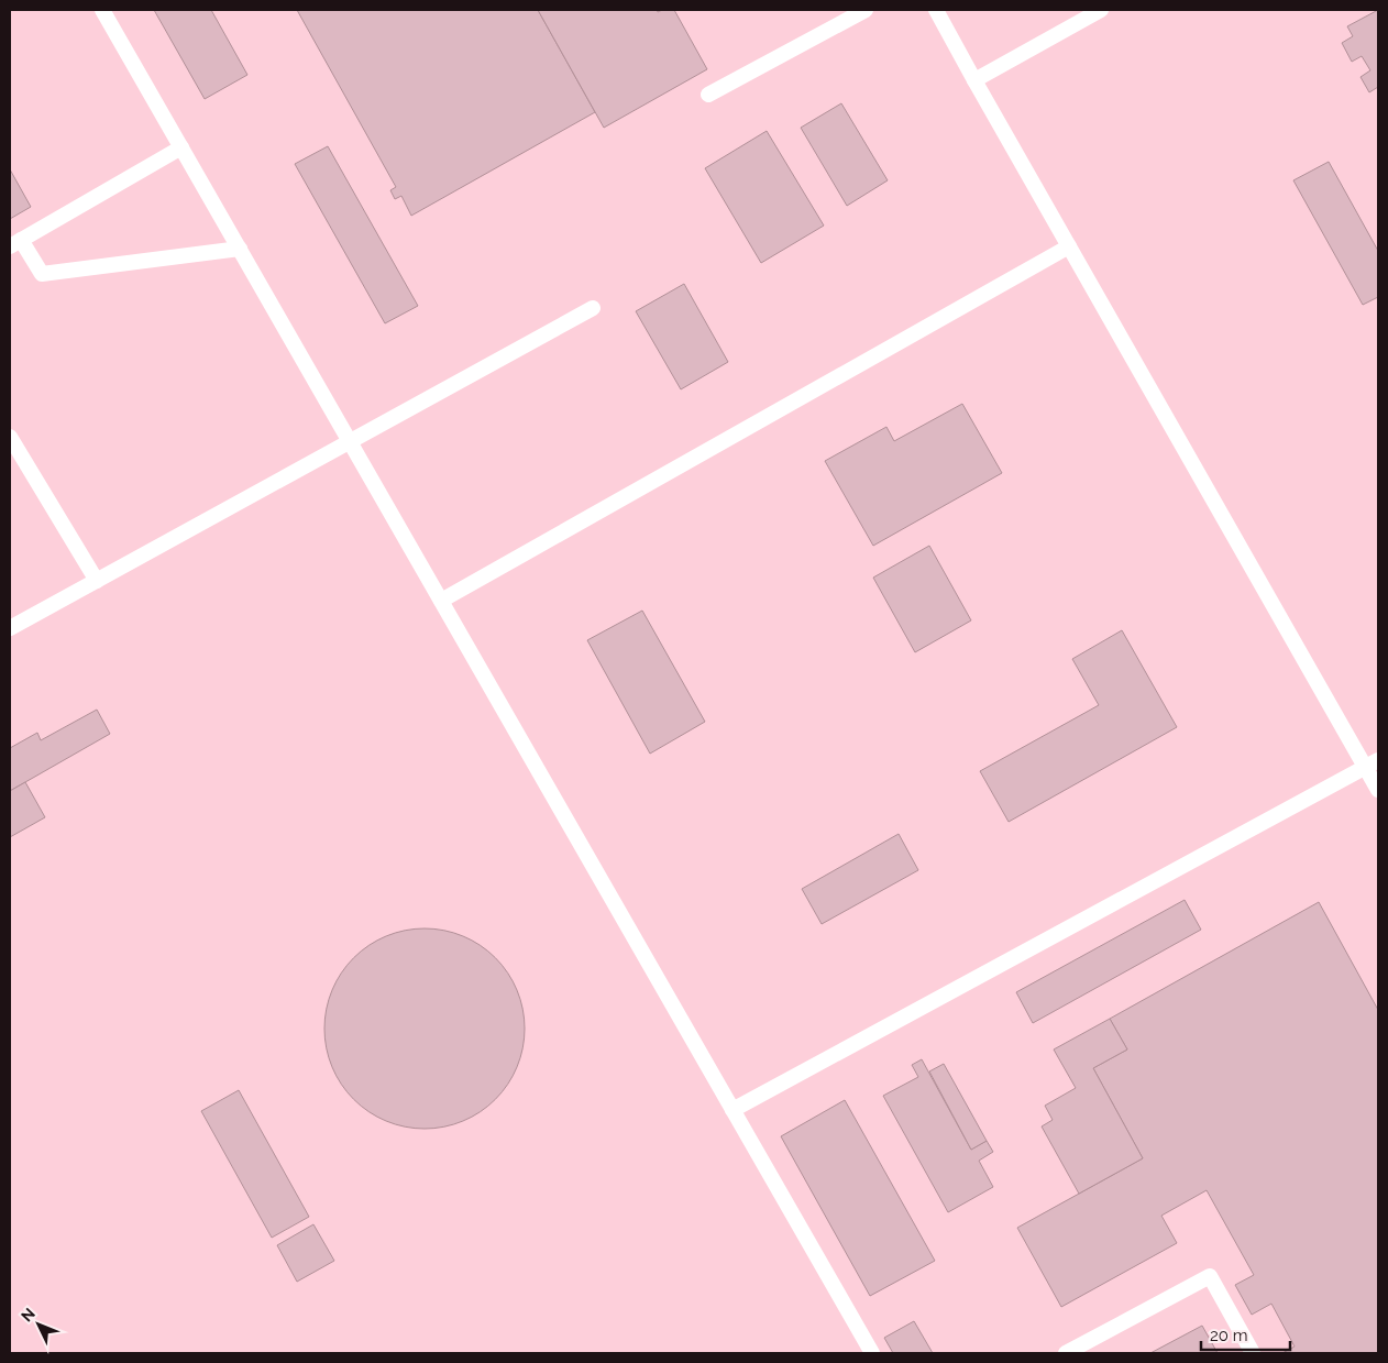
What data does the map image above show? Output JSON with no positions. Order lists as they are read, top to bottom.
{
  "scale_bar": "20 m",
  "north": "top left"
}
